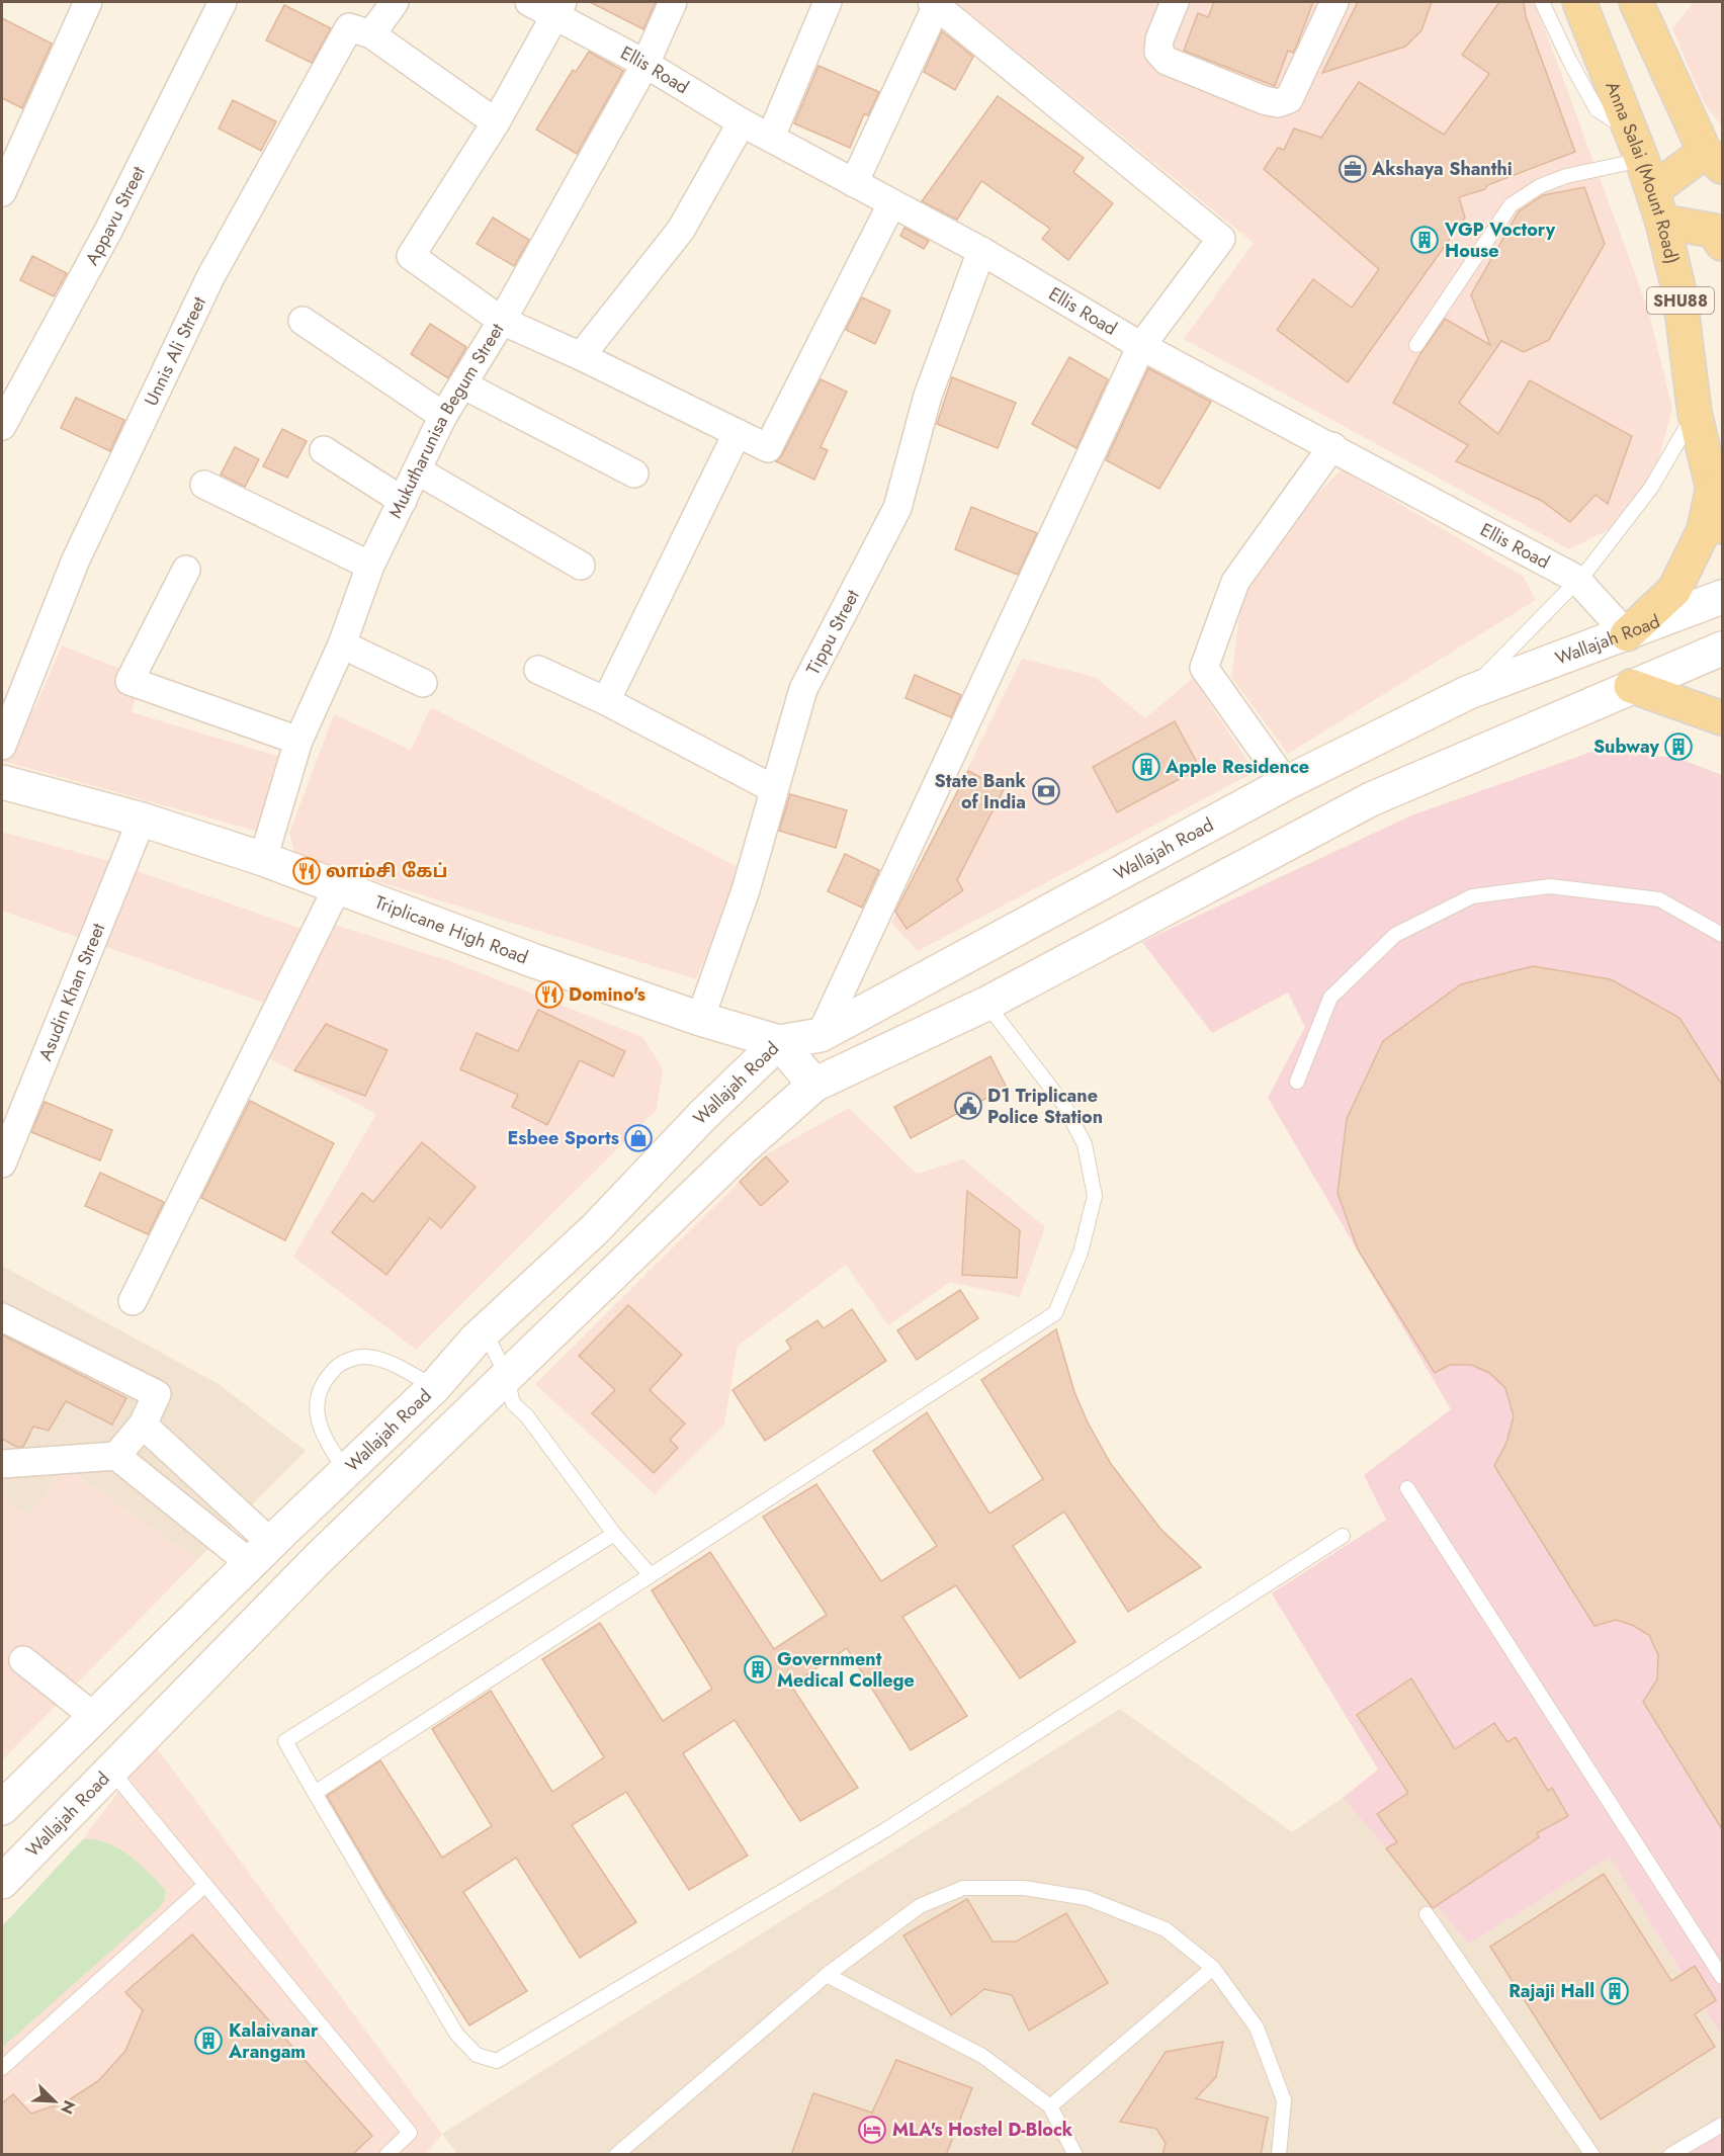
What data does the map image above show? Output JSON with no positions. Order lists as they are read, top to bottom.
{
  "streets": {
    "main road": [
      "Anna Salai (Mount Road)",
      "SHU88",
      "Wallajah Road",
      "Triplicane High Road"
    ],
    "street": [
      "Ellis Road",
      "Appavu Street",
      "Unnis Ali Street",
      "Mukutharunisa Begum Street",
      "Tippu Street",
      "Asudin Khan Street"
    ]
  },
  "crossings": [
    ["Ellis Road", "Mukutharunisa Begum Street"],
    ["Ellis Road", "Tippu Street"],
    ["Ellis Road", "Wallajah Road"],
    ["Mukutharunisa Begum Street", "Triplicane High Road"],
    ["Tippu Street", "Triplicane High Road"],
    ["Wallajah Road", "Triplicane High Road"],
    ["Triplicane High Road", "Asudin Khan Street"]
  ],
  "places": {
    "office": ["Akshaya Shanthi"],
    "building": [
      "VGP Voctory House",
      "Subway",
      "Apple Residence",
      "Government Medical College",
      "Rajaji Hall",
      "Kalaivanar Arangam"
    ],
    "bank": ["State Bank of India"],
    "restaurant": ["லாம்சி கேப்", "Domino's"],
    "public building": ["D1 Triplicane Police Station"],
    "shop": ["Esbee Sports"],
    "hotel": ["MLA's Hostel D-Block"]
  },
  "north": "bottom right"
}
